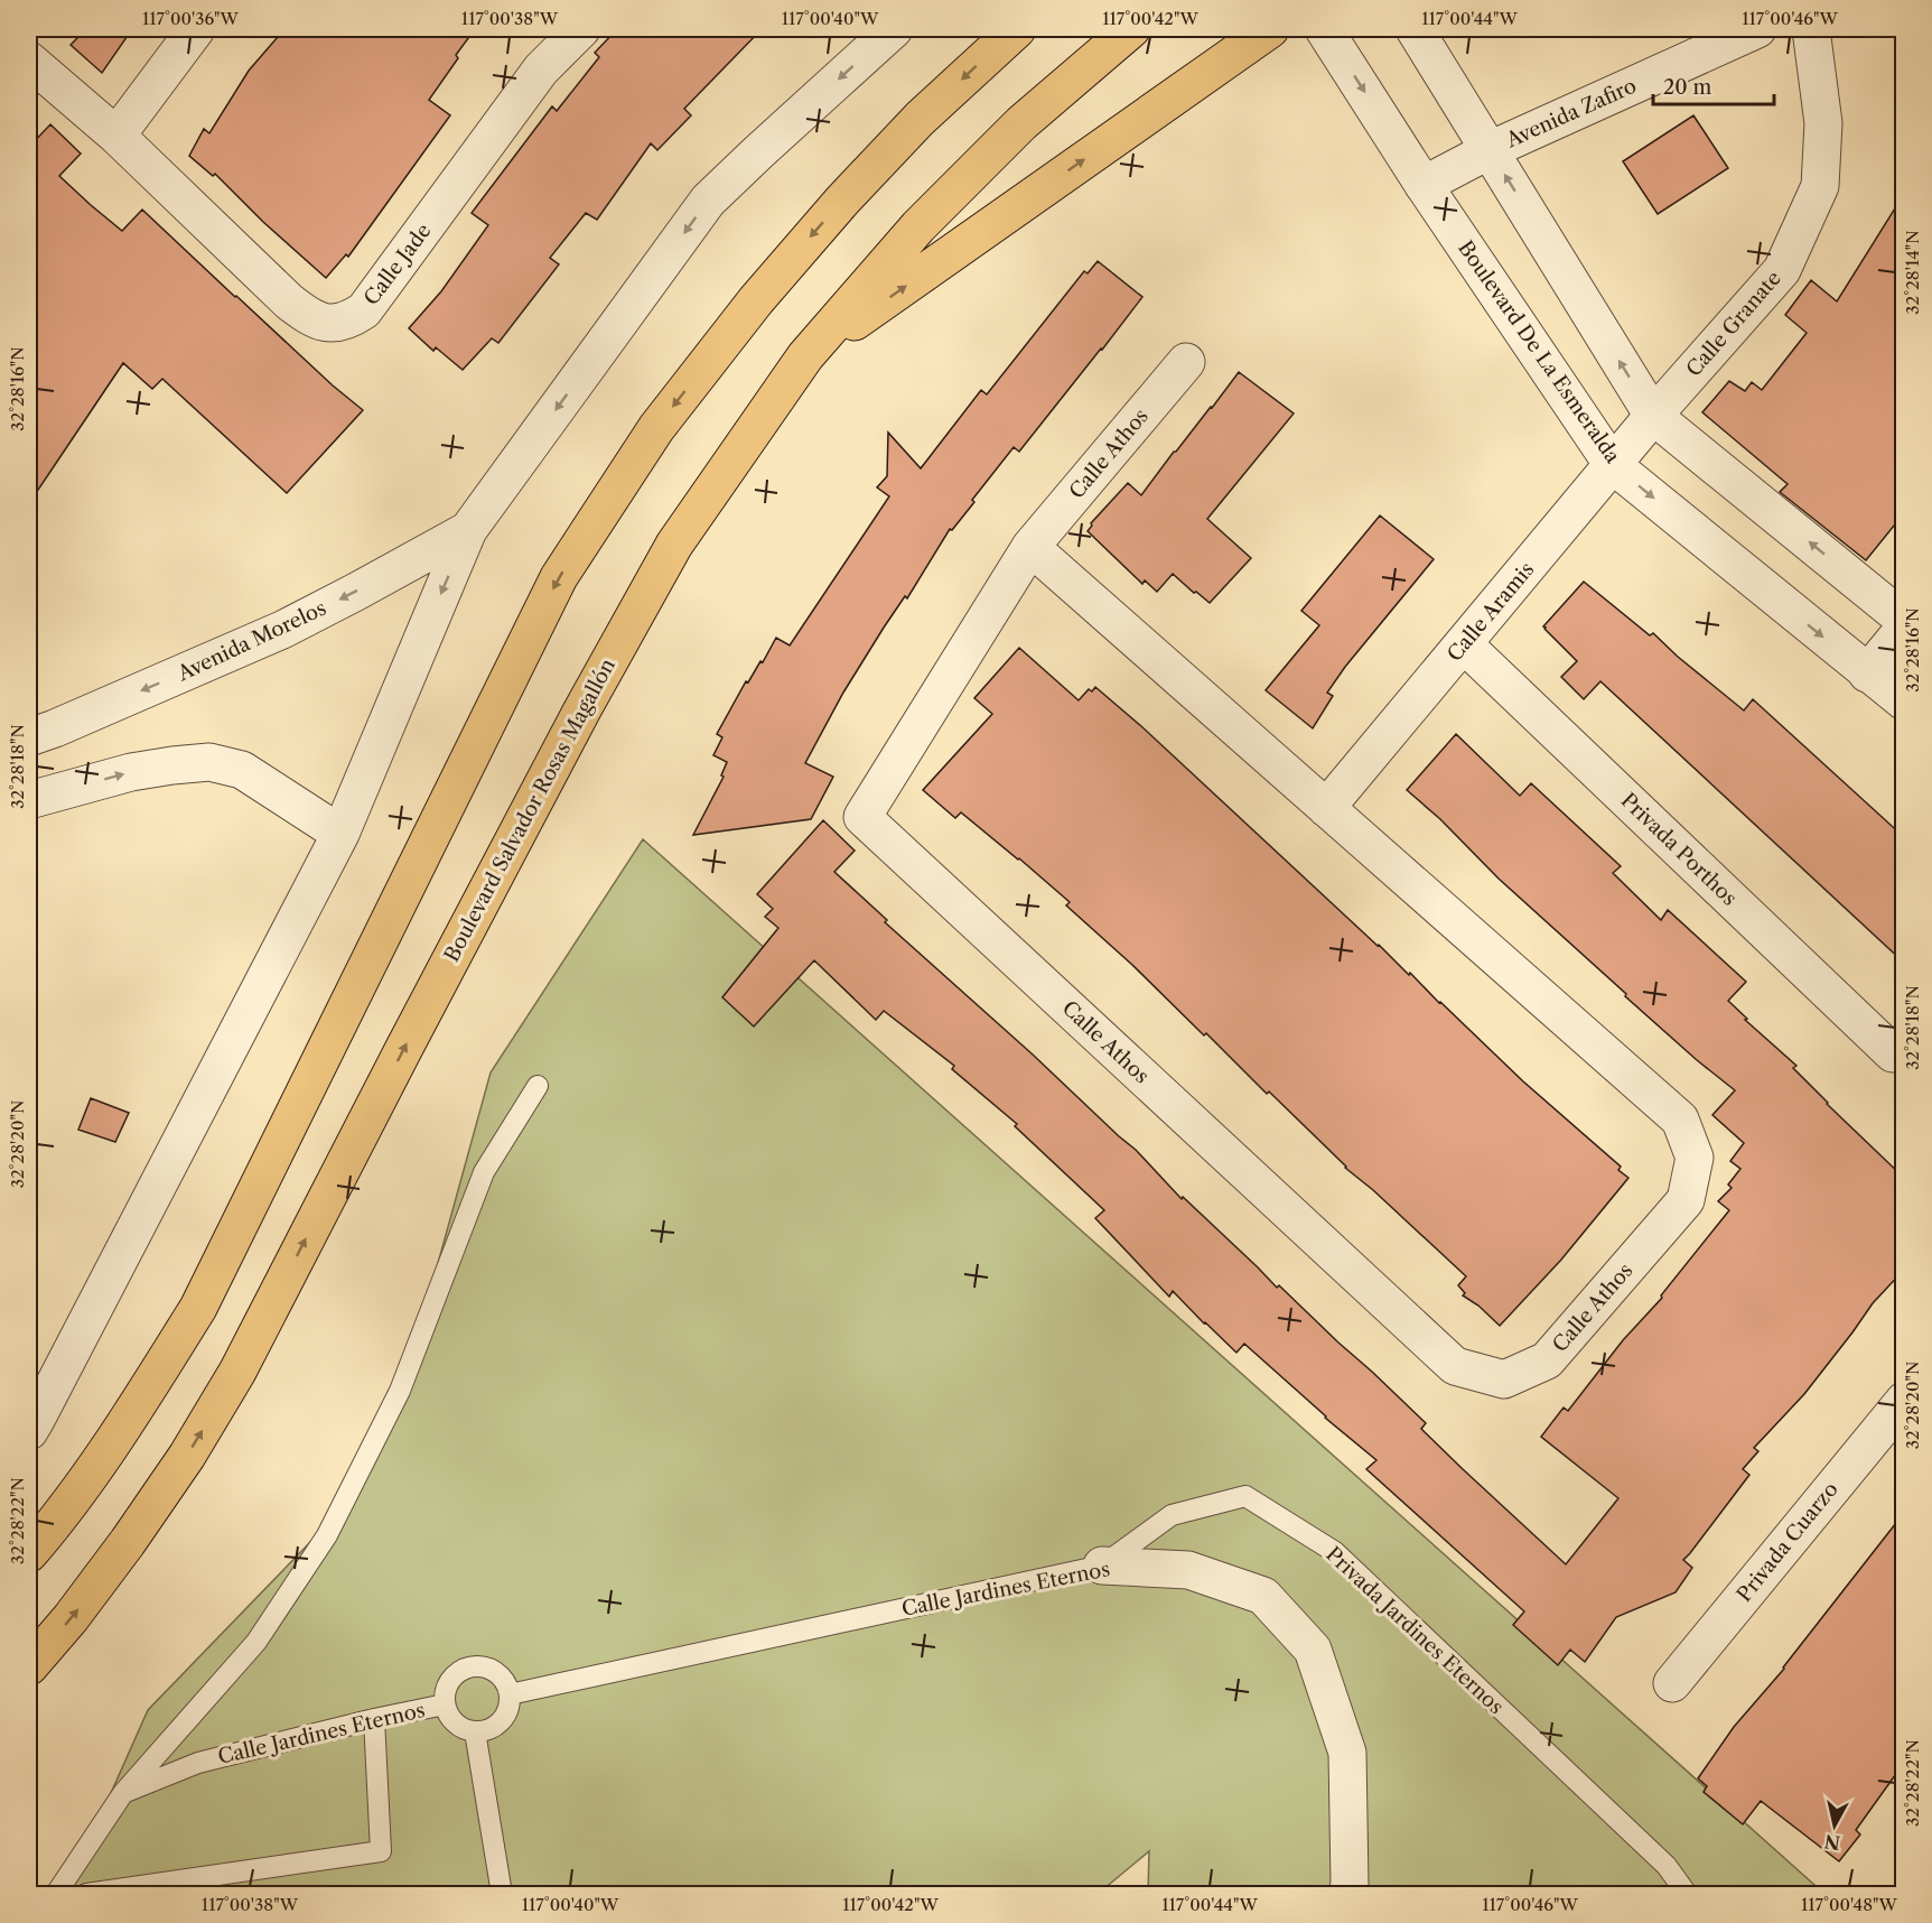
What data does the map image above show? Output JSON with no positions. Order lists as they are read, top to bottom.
{
  "streets": {
    "highway": ["Boulevard Salvador Rosas Magallón"],
    "street": [
      "Avenida Zafiro",
      "Calle Jade",
      "Calle Granate",
      "Boulevard De La Esmeralda",
      "Calle Athos",
      "Calle Aramis",
      "Avenida Morelos",
      "Privada Porthos",
      "Privada Cuarzo",
      "Calle Jardines Eternos"
    ],
    "lane": ["Privada Jardines Eternos"]
  },
  "crossings": [
    ["Avenida Zafiro", "Boulevard De La Esmeralda"],
    ["Calle Granate", "Calle Aramis"],
    ["Boulevard De La Esmeralda", "Calle Aramis"],
    ["Calle Athos", "Calle Aramis"],
    ["Calle Aramis", "Privada Porthos"],
    ["Calle Jardines Eternos", "Privada Jardines Eternos"]
  ],
  "one_way": ["Avenida Morelos"],
  "scale_bar": "20 m",
  "north": "bottom",
  "coordinates": [
    "117°00'36\"W",
    "117°00'38\"W",
    "117°00'40\"W",
    "117°00'42\"W",
    "117°00'44\"W",
    "117°00'46\"W",
    "32°28'14\"N",
    "32°28'16\"N",
    "32°28'18\"N",
    "32°28'20\"N",
    "32°28'22\"N",
    "117°00'48\"W"
  ]
}
